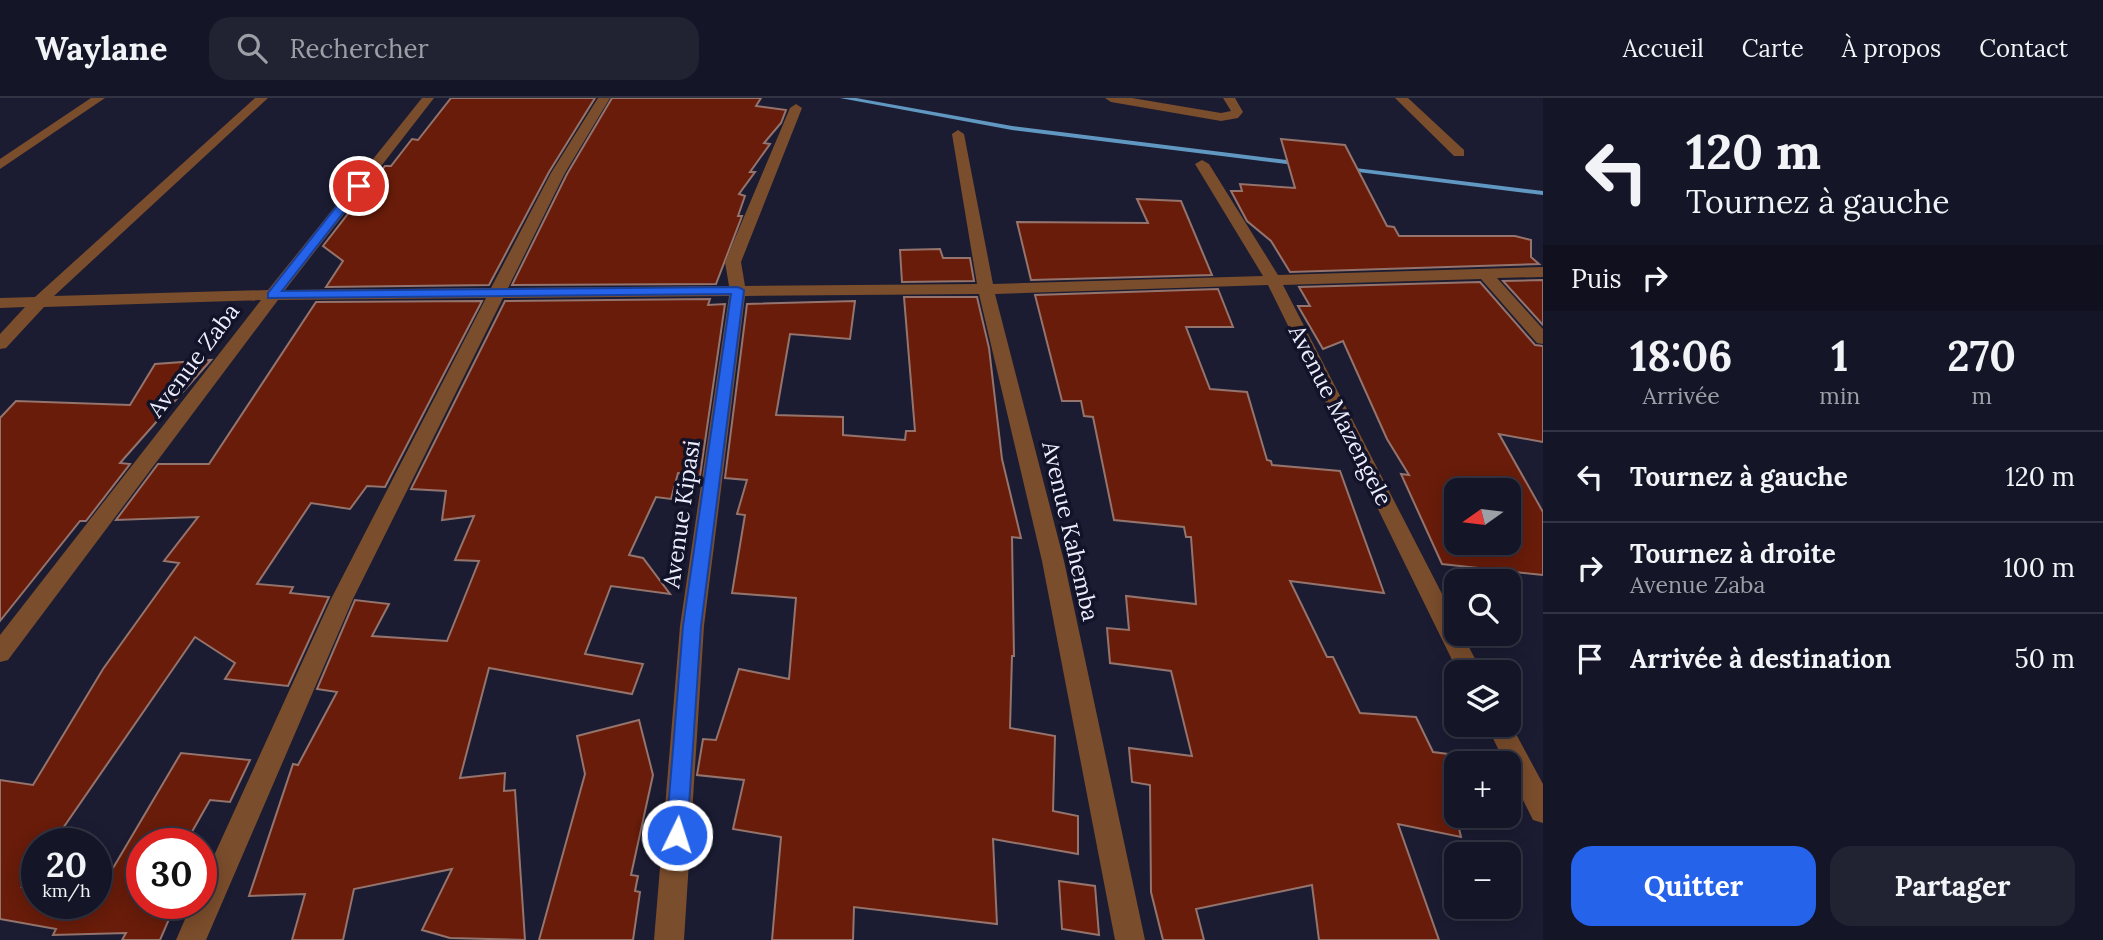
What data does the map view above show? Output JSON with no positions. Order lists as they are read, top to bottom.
{
  "streets": {
    "street": [
      "Avenue Zaba",
      "Avenue Mazengele",
      "Avenue Kipasi",
      "Avenue Kahemba"
    ]
  },
  "north": "left",
  "page": {
    "header": "Waylane",
    "search": "Rechercher",
    "nav": [
      "Accueil",
      "Carte",
      "À propos",
      "Contact"
    ],
    "turn": ["120 m", "Tournez à gauche"],
    "then": "Puis",
    "eta": [
      "18:06",
      "Arrivée",
      "1",
      "min",
      "270",
      "m"
    ],
    "list": [
      {
        "name": "Tournez à gauche",
        "value": "120 m"
      },
      {
        "name": "Tournez à droite",
        "note": "Avenue Zaba",
        "value": "100 m"
      },
      {
        "name": "Arrivée à destination",
        "value": "50 m"
      }
    ],
    "map_buttons": ["+", "−"],
    "speed": "20 km/h",
    "limit": "30",
    "buttons": ["Quitter", "Partager"]
  }
}
